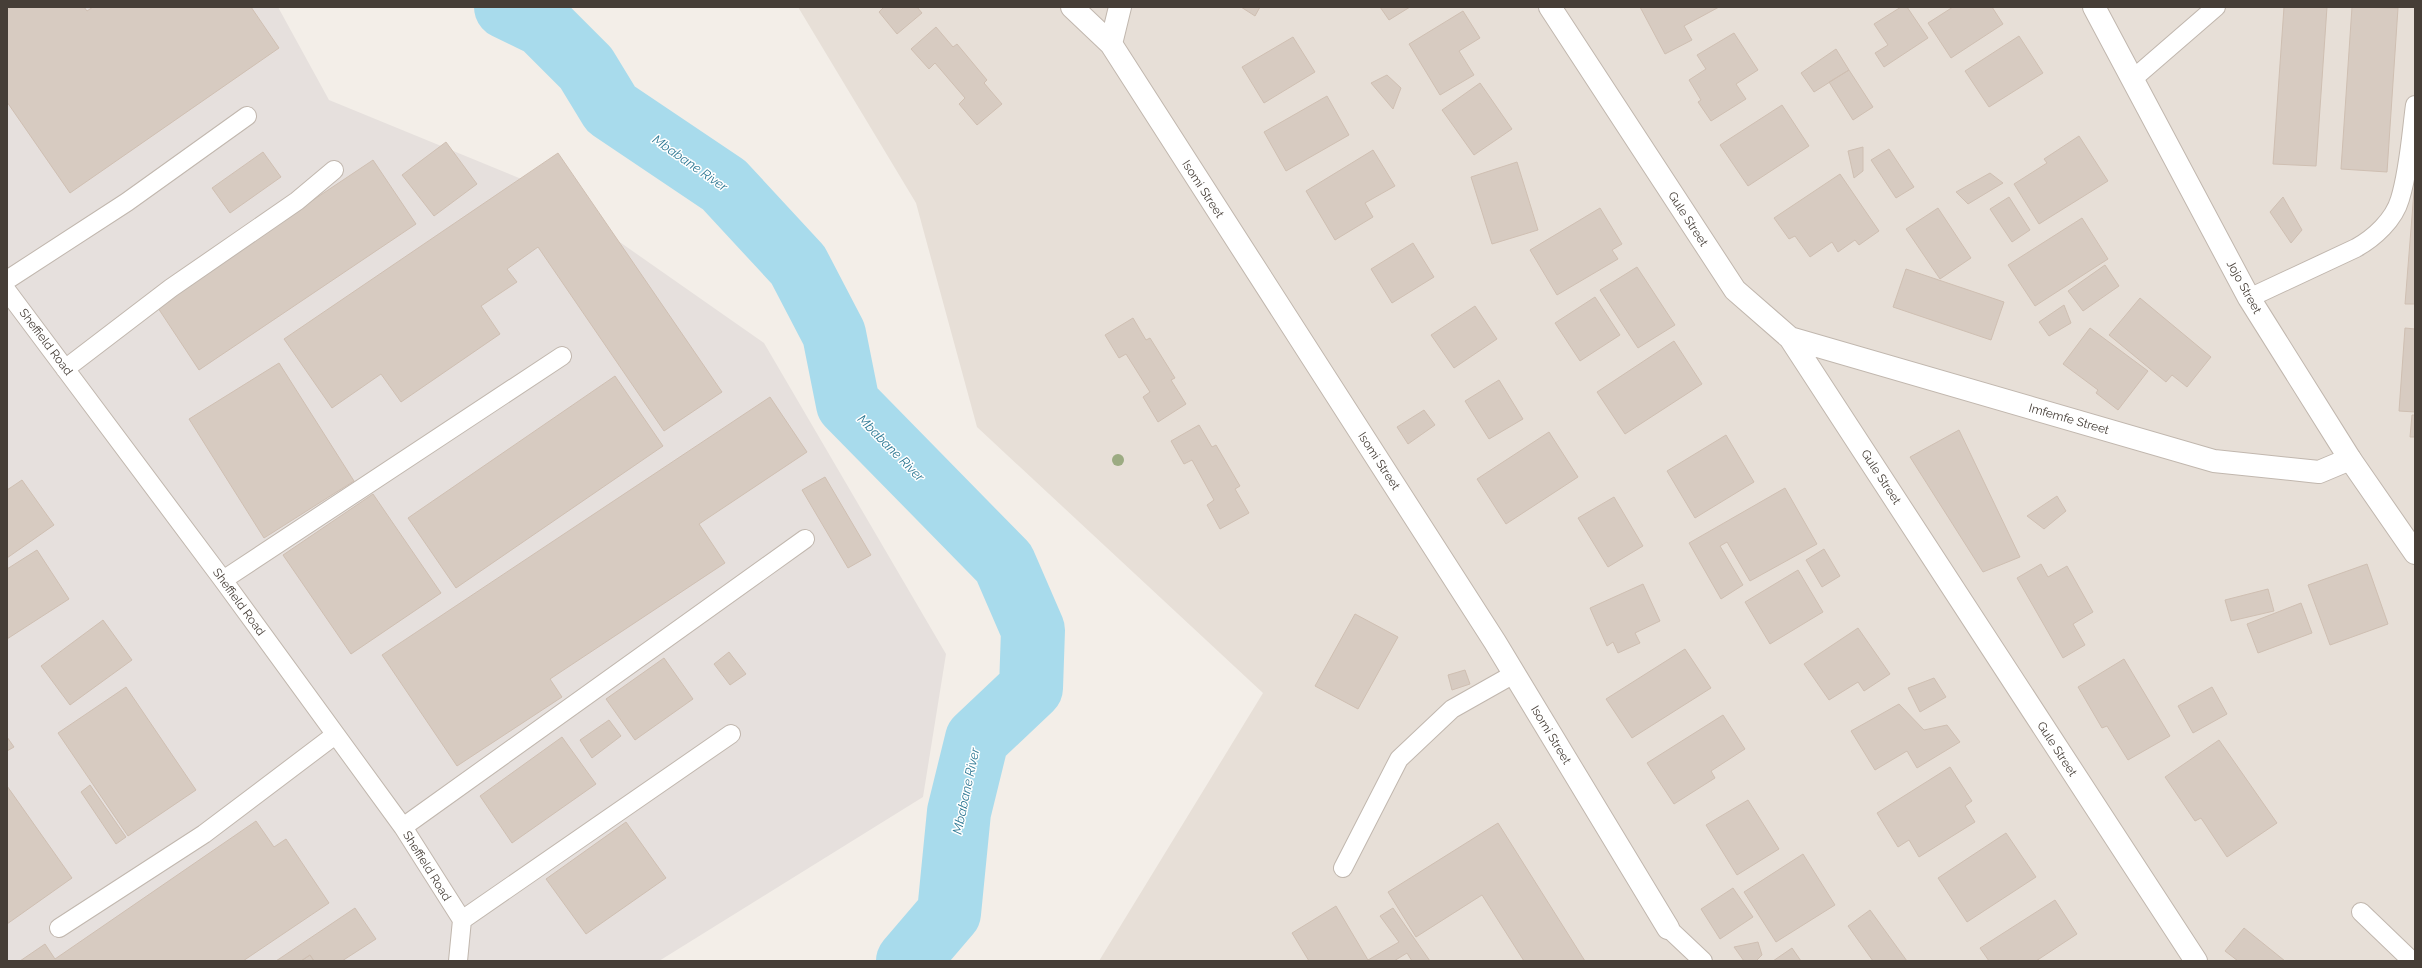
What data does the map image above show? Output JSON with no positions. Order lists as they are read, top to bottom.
{
  "streets": {
    "street": [
      "Isomi Street",
      "Gule Street",
      "Jojo Street",
      "Imfemfe Street"
    ],
    "lane": ["Sheffield Road"]
  },
  "crossings": [
    ["Gule Street", "Imfemfe Street"],
    ["Jojo Street", "Imfemfe Street"]
  ],
  "water": ["Mbabane River"]
}
